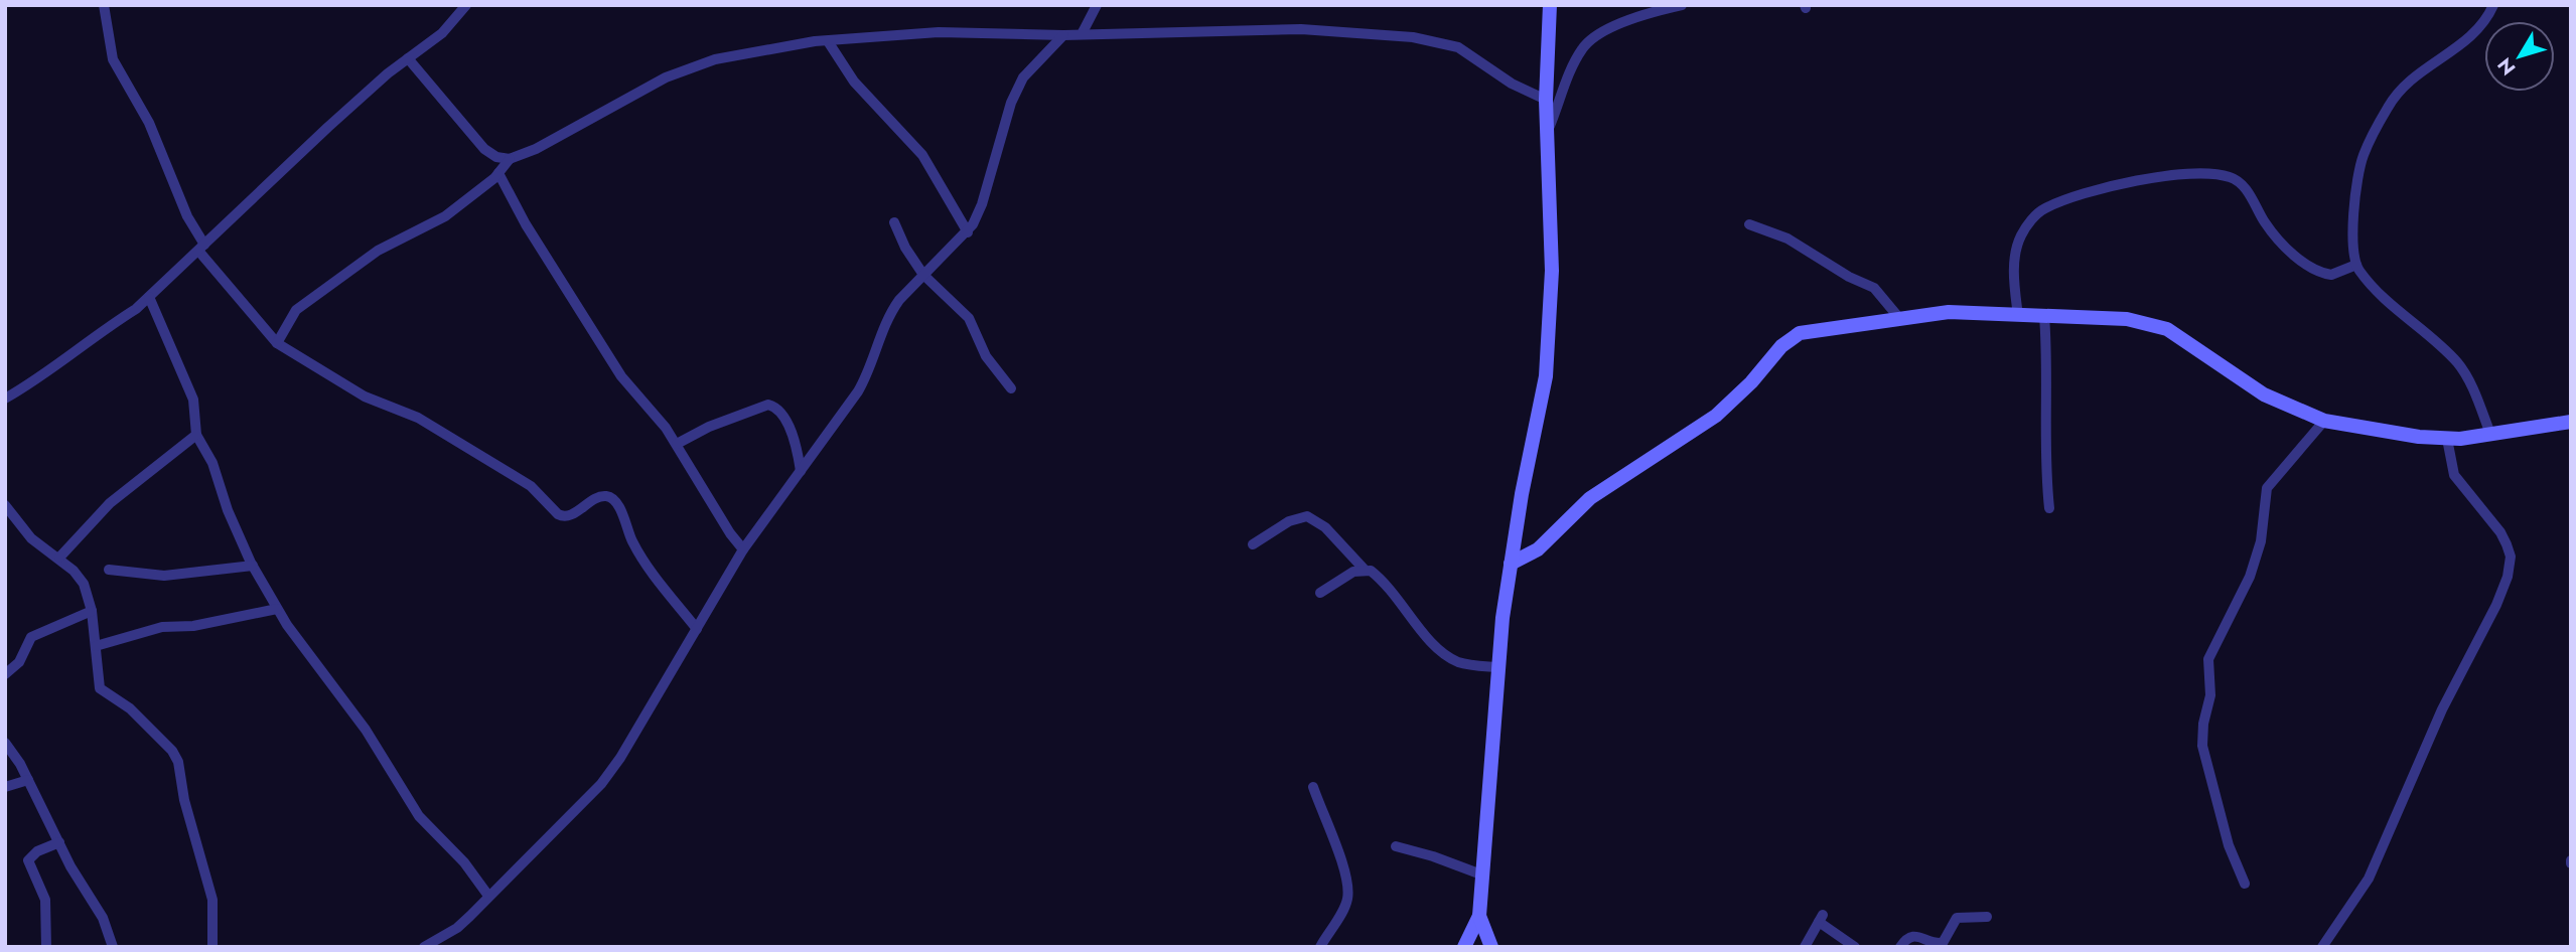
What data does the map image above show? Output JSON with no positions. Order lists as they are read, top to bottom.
{
  "north": "bottom left"
}
